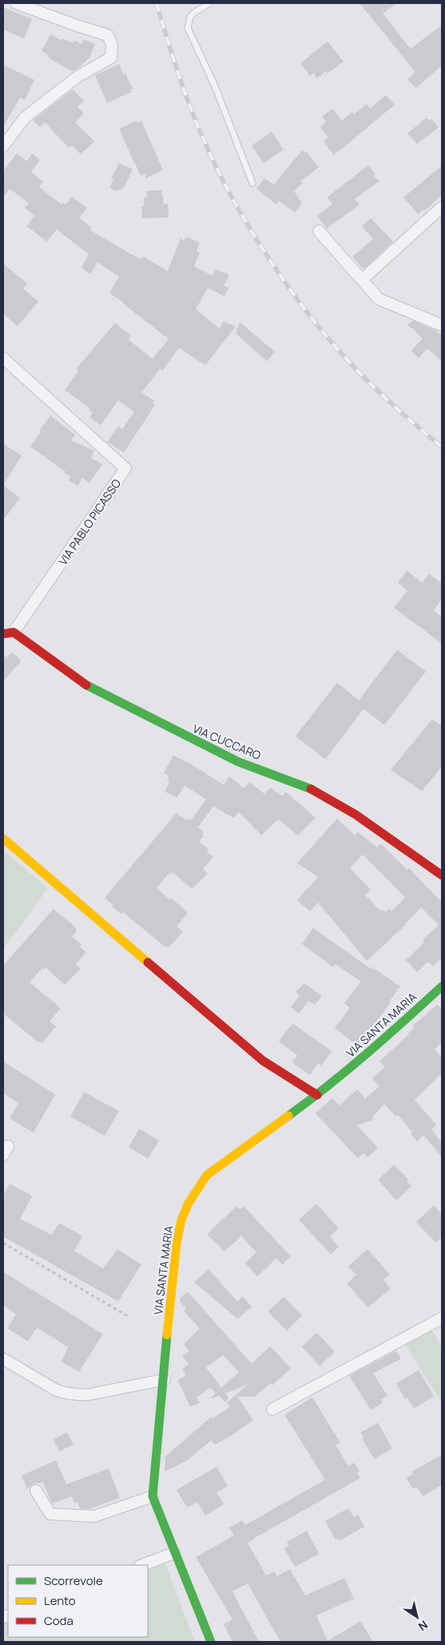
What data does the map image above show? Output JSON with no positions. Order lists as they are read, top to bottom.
{
  "streets": {
    "street": ["VIA PABLO PICASSO", "VIA CUCCARO", "VIA SANTA MARIA"]
  },
  "crossings": [
    ["VIA PABLO PICASSO", "VIA CUCCARO"]
  ],
  "legend": ["Scorrevole", "Lento", "Coda"],
  "north": "bottom right"
}
